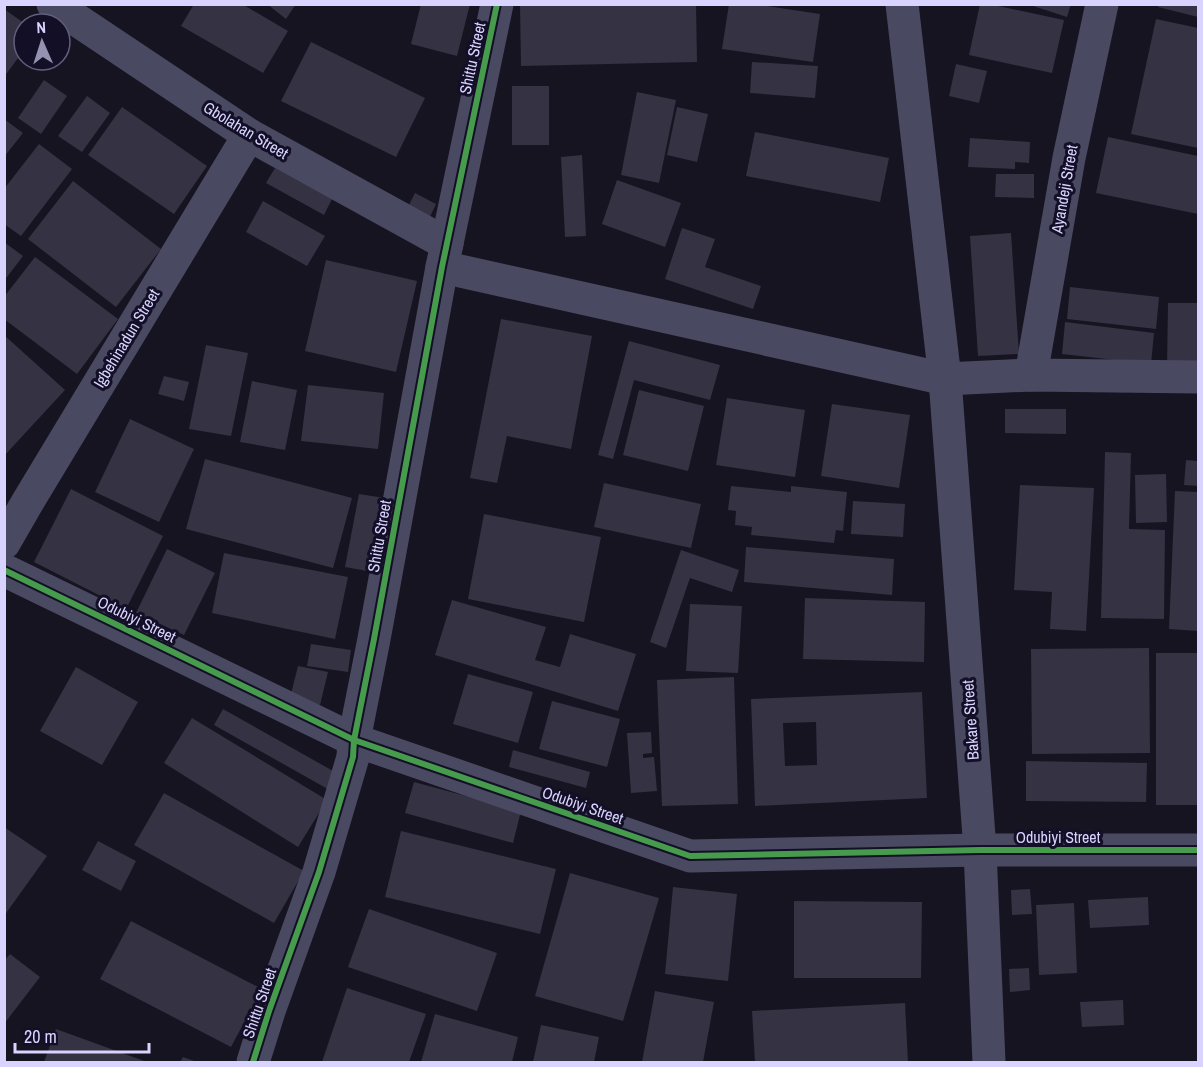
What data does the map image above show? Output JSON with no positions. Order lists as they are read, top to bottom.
{
  "streets": {
    "street": [
      "Shittu Street",
      "Gbolahan Street",
      "Ayandeji Street",
      "Igbehinadun Street",
      "Odubiyi Street",
      "Bakare Street"
    ]
  },
  "crossings": [
    ["Shittu Street", "Gbolahan Street"],
    ["Shittu Street", "Odubiyi Street"],
    ["Gbolahan Street", "Ayandeji Street"],
    ["Gbolahan Street", "Igbehinadun Street"],
    ["Gbolahan Street", "Bakare Street"],
    ["Odubiyi Street", "Bakare Street"]
  ],
  "scale_bar": "20 m",
  "north": "top"
}
